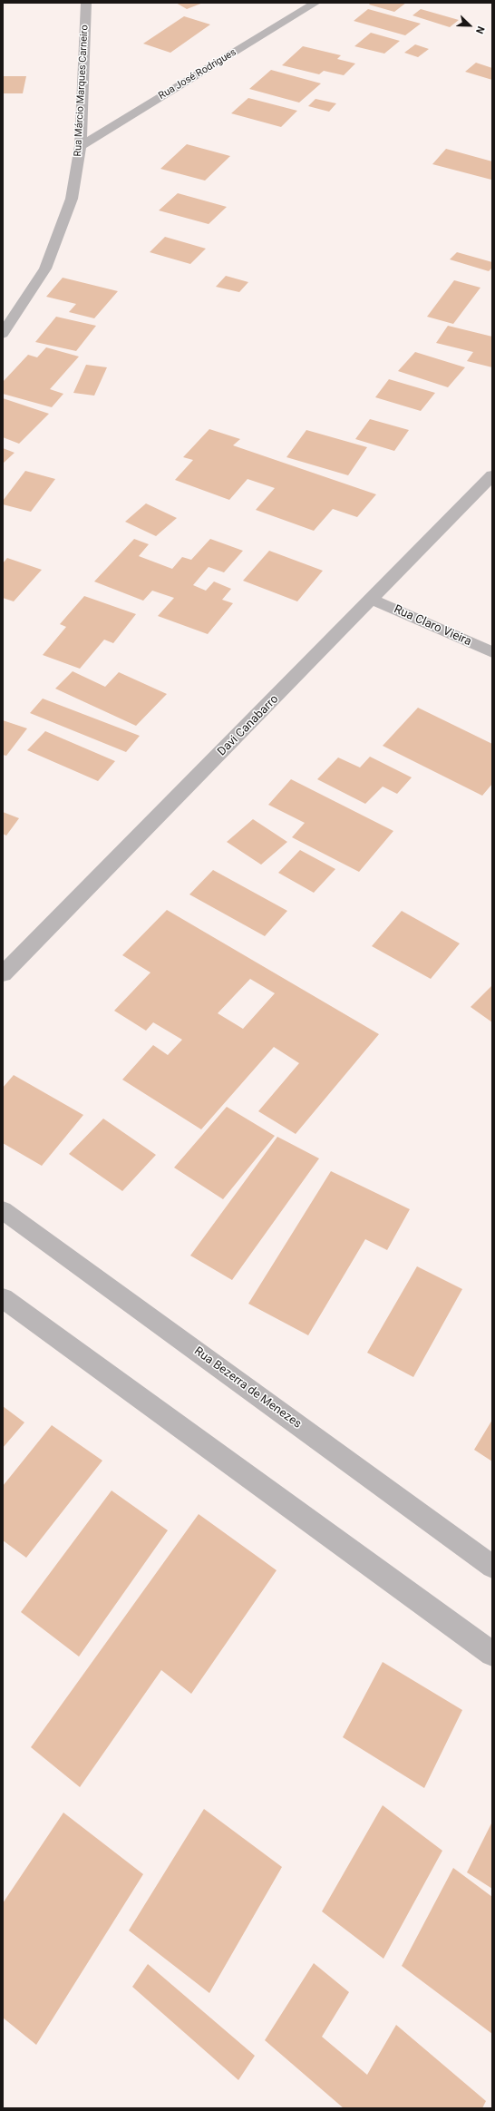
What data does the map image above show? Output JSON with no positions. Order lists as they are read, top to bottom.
{
  "streets": {
    "street": [
      "Rua José Rodrigues",
      "Rua Márcio Marques Carneiro",
      "Rua Claro Vieira",
      "Davi Canabarro",
      "Rua Bezerra de Menezes"
    ]
  },
  "crossings": [
    ["Rua José Rodrigues", "Rua Márcio Marques Carneiro"],
    ["Rua Claro Vieira", "Davi Canabarro"]
  ],
  "north": "bottom right"
}
